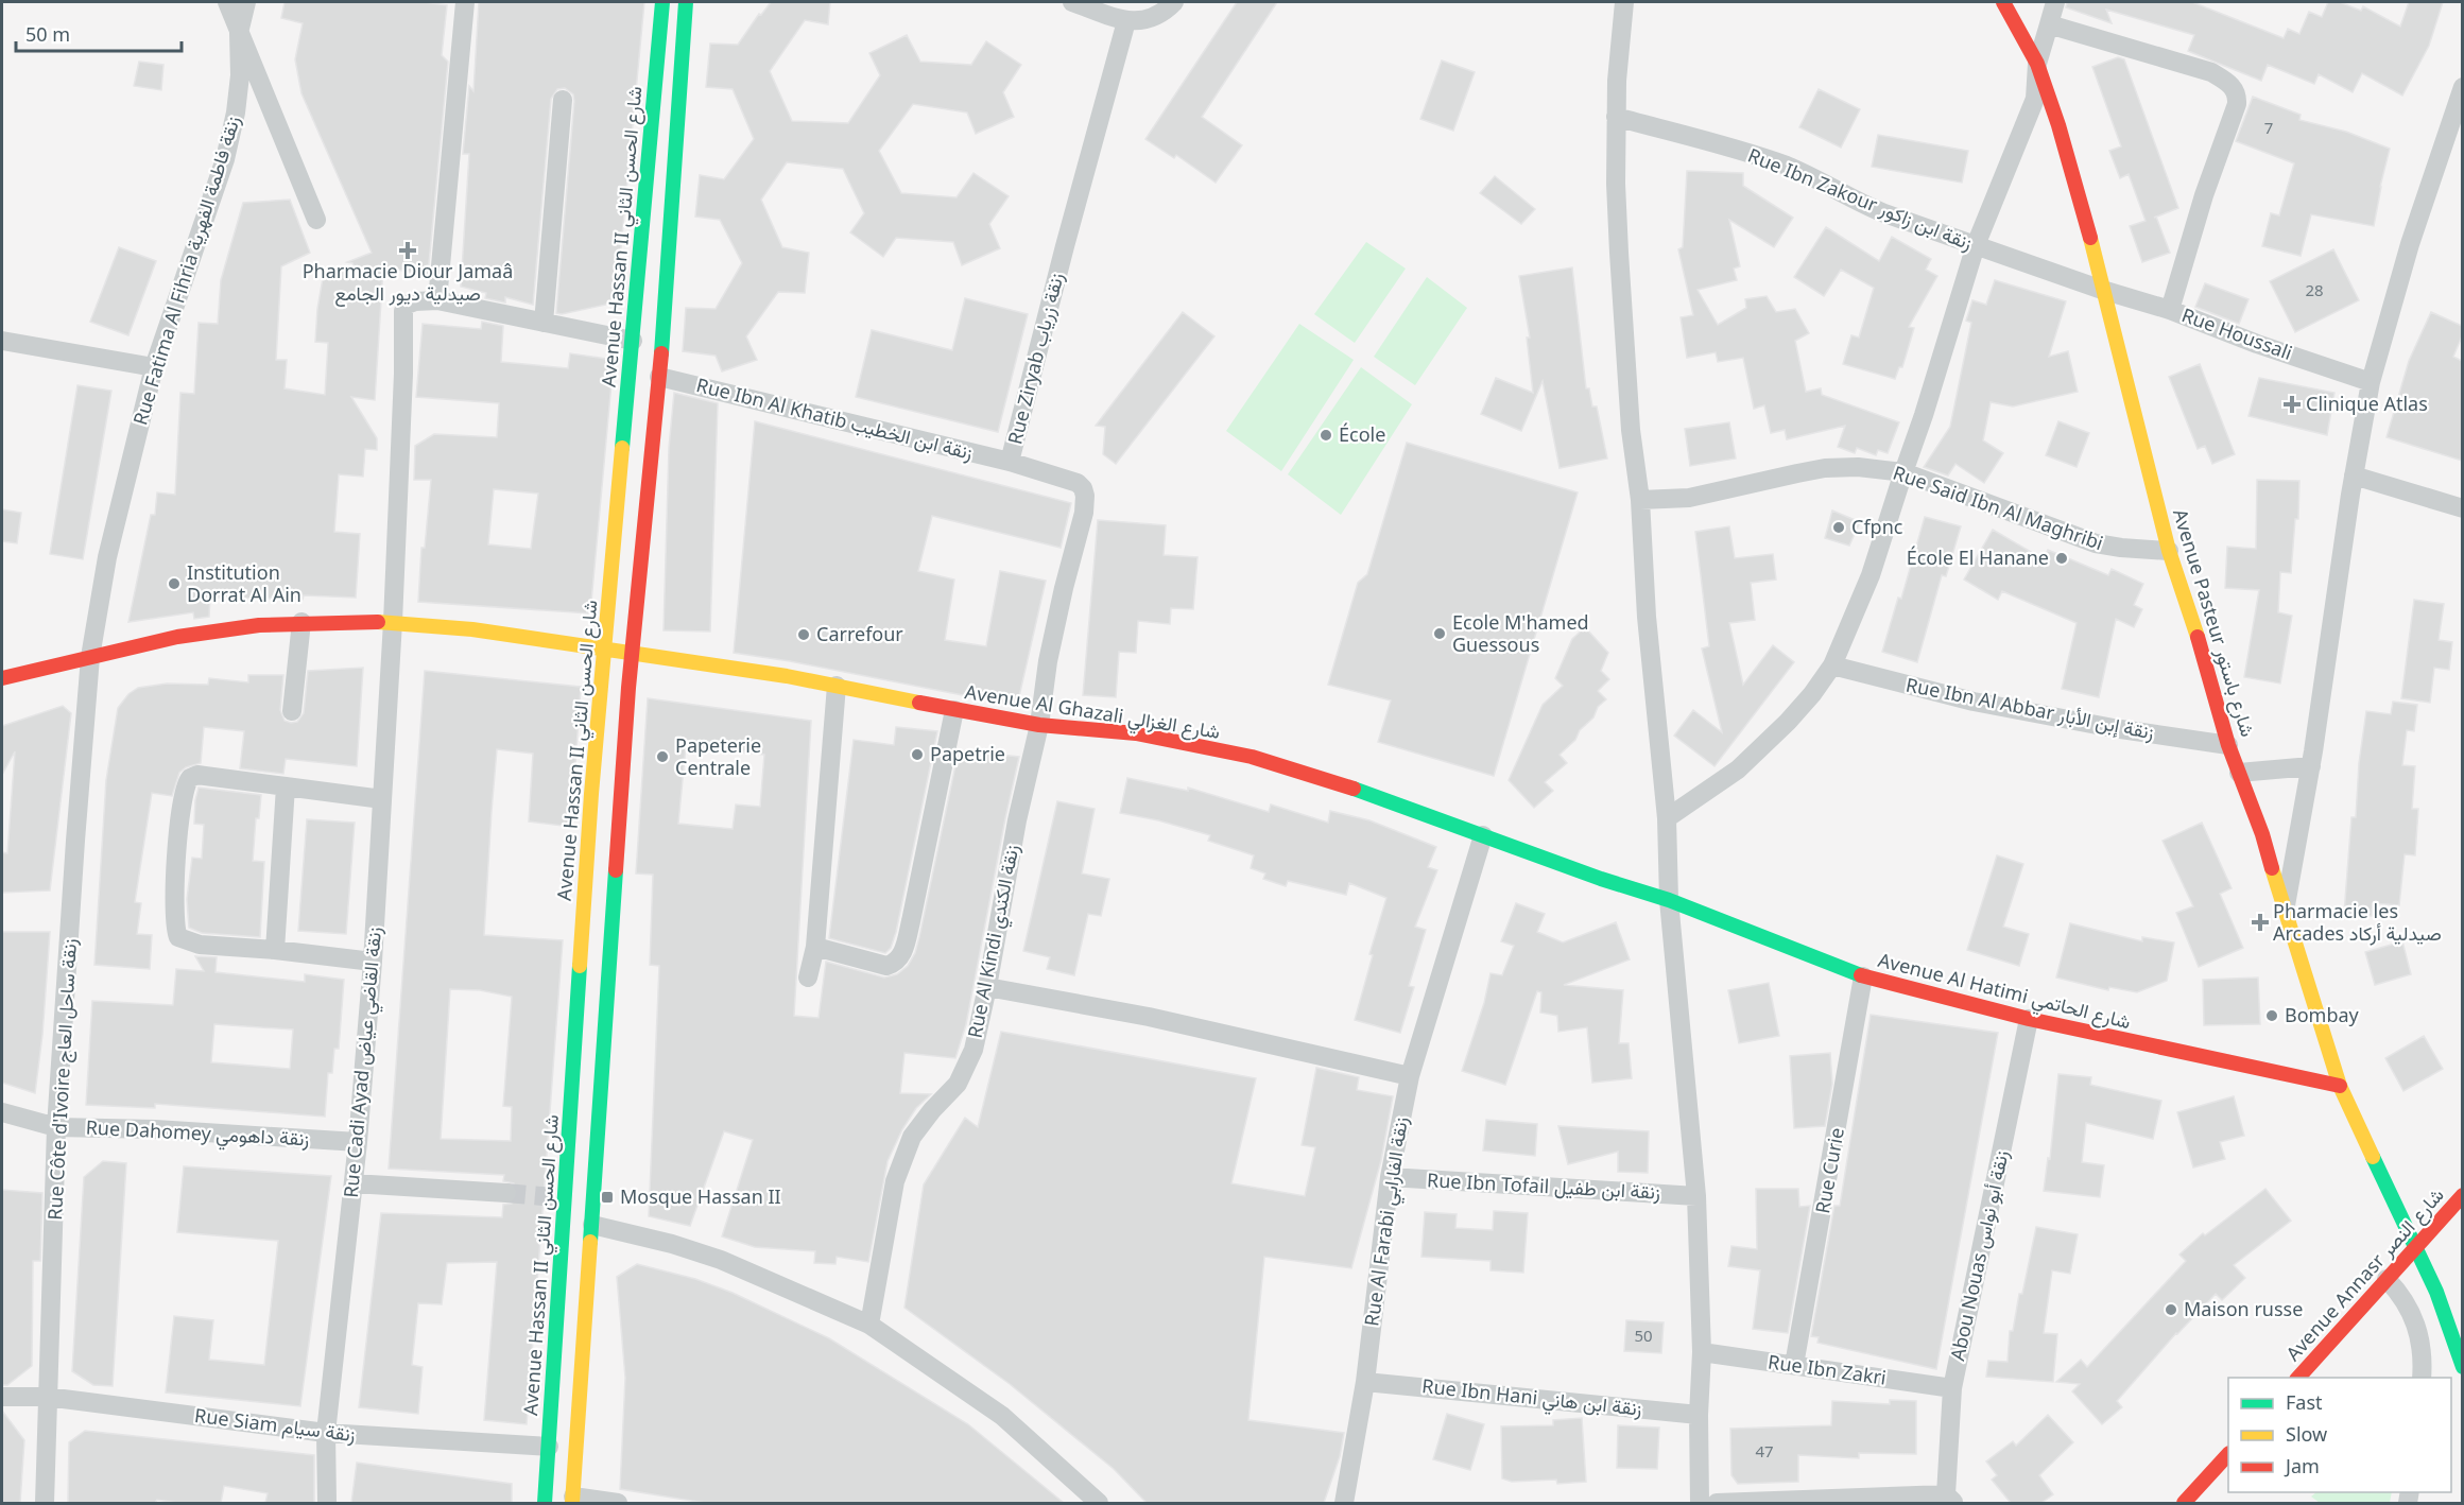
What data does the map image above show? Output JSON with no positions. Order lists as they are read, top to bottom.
{
  "streets": {
    "street": [
      "Rue Ibn Zakour زنقة ابن زاكور",
      "Avenue Hassan II شارع الحسن الثاني",
      "Rue Fatima Al Fihria زنقة فاطمة الفهرية",
      "Rue Houssali",
      "Rue Ziryab زنقة زرياب",
      "Rue Ibn Al Khatib زنقة ابن الخطيب",
      "Rue Said Ibn Al Maghribi",
      "Avenue Pasteur شارع باستور",
      "Rue Ibn Al Abbar زنقة إبن الأبار",
      "Avenue Al Ghazali شارع الغزالي",
      "Rue Al Kindi زنقة الكندي",
      "Avenue Al Hatimi شارع الحاتمي",
      "Rue Cadi Ayad زنقة القاضي عياض",
      "Rue Côte d'Ivoire زنقة ساحل العاج",
      "Rue Dahomey زنقة داهومي",
      "Rue Curie",
      "Rue Ibn Tofail زنقة ابن طفيل",
      "Rue Al Farabi زنقة الفارابي",
      "Abou Nouas زنقة أبو نواس",
      "Avenue Annasr شارع النصر",
      "Rue Ibn Zakri",
      "Rue Ibn Hani زنقة ابن هاني",
      "Rue Siam زنقة سيام"
    ]
  },
  "crossings": [
    ["Rue Ibn Zakour زنقة ابن زاكور", "Rue Houssali"],
    ["Rue Ibn Zakour زنقة ابن زاكور", "Avenue Pasteur شارع باستور"],
    ["Avenue Hassan II شارع الحسن الثاني", "Avenue Al Ghazali شارع الغزالي"],
    ["Avenue Hassan II شارع الحسن الثاني", "Rue Siam زنقة سيام"],
    ["Rue Fatima Al Fihria زنقة فاطمة الفهرية", "Avenue Al Ghazali شارع الغزالي"],
    ["Rue Fatima Al Fihria زنقة فاطمة الفهرية", "Rue Côte d'Ivoire زنقة ساحل العاج"],
    ["Rue Houssali", "Avenue Pasteur شارع باستور"],
    ["Rue Ziryab زنقة زرياب", "Rue Ibn Al Khatib زنقة ابن الخطيب"],
    ["Rue Ziryab زنقة زرياب", "Avenue Al Ghazali شارع الغزالي"],
    ["Rue Ziryab زنقة زرياب", "Rue Al Kindi زنقة الكندي"],
    ["Rue Said Ibn Al Maghribi", "Avenue Pasteur شارع باستور"],
    ["Avenue Pasteur شارع باستور", "Rue Ibn Al Abbar زنقة إبن الأبار"],
    ["Avenue Pasteur شارع باستور", "Avenue Al Hatimi شارع الحاتمي"],
    ["Avenue Pasteur شارع باستور", "Avenue Annasr شارع النصر"],
    ["Avenue Al Ghazali شارع الغزالي", "Rue Al Kindi زنقة الكندي"],
    ["Avenue Al Ghazali شارع الغزالي", "Avenue Al Hatimi شارع الحاتمي"],
    ["Avenue Al Ghazali شارع الغزالي", "Rue Cadi Ayad زنقة القاضي عياض"],
    ["Avenue Al Ghazali شارع الغزالي", "Rue Côte d'Ivoire زنقة ساحل العاج"],
    ["Avenue Al Ghazali شارع الغزالي", "Rue Al Farabi زنقة الفارابي"],
    ["Avenue Al Hatimi شارع الحاتمي", "Rue Curie"],
    ["Avenue Al Hatimi شارع الحاتمي", "Abou Nouas زنقة أبو نواس"],
    ["Rue Cadi Ayad زنقة القاضي عياض", "Rue Dahomey زنقة داهومي"],
    ["Rue Cadi Ayad زنقة القاضي عياض", "Rue Siam زنقة سيام"],
    ["Rue Côte d'Ivoire زنقة ساحل العاج", "Rue Dahomey زنقة داهومي"],
    ["Rue Côte d'Ivoire زنقة ساحل العاج", "Rue Siam زنقة سيام"],
    ["Rue Curie", "Rue Ibn Zakri"],
    ["Rue Ibn Tofail زنقة ابن طفيل", "Rue Al Farabi زنقة الفارابي"],
    ["Rue Al Farabi زنقة الفارابي", "Rue Ibn Hani زنقة ابن هاني"],
    ["Abou Nouas زنقة أبو نواس", "Rue Ibn Zakri"]
  ],
  "places": {
    "health": ["Pharmacie Diour Jamaâ صيدلية ديور الجامع", "Clinique Atlas", "Pharmacie les Arcades صيدلية أركاد"],
    "other": [
      "École",
      "Cfpnc",
      "École El Hanane",
      "Institution Dorrat Al Ain",
      "Ecole M'hamed Guessous",
      "Carrefour",
      "Papetrie",
      "Papeterie Centrale",
      "Bombay",
      "Maison russe"
    ],
    "transit": ["Mosque Hassan II"]
  },
  "house_numbers": [
    "7",
    "28",
    "50",
    "47"
  ],
  "legend": ["Fast", "Slow", "Jam"],
  "scale_bar": "50 m"
}
